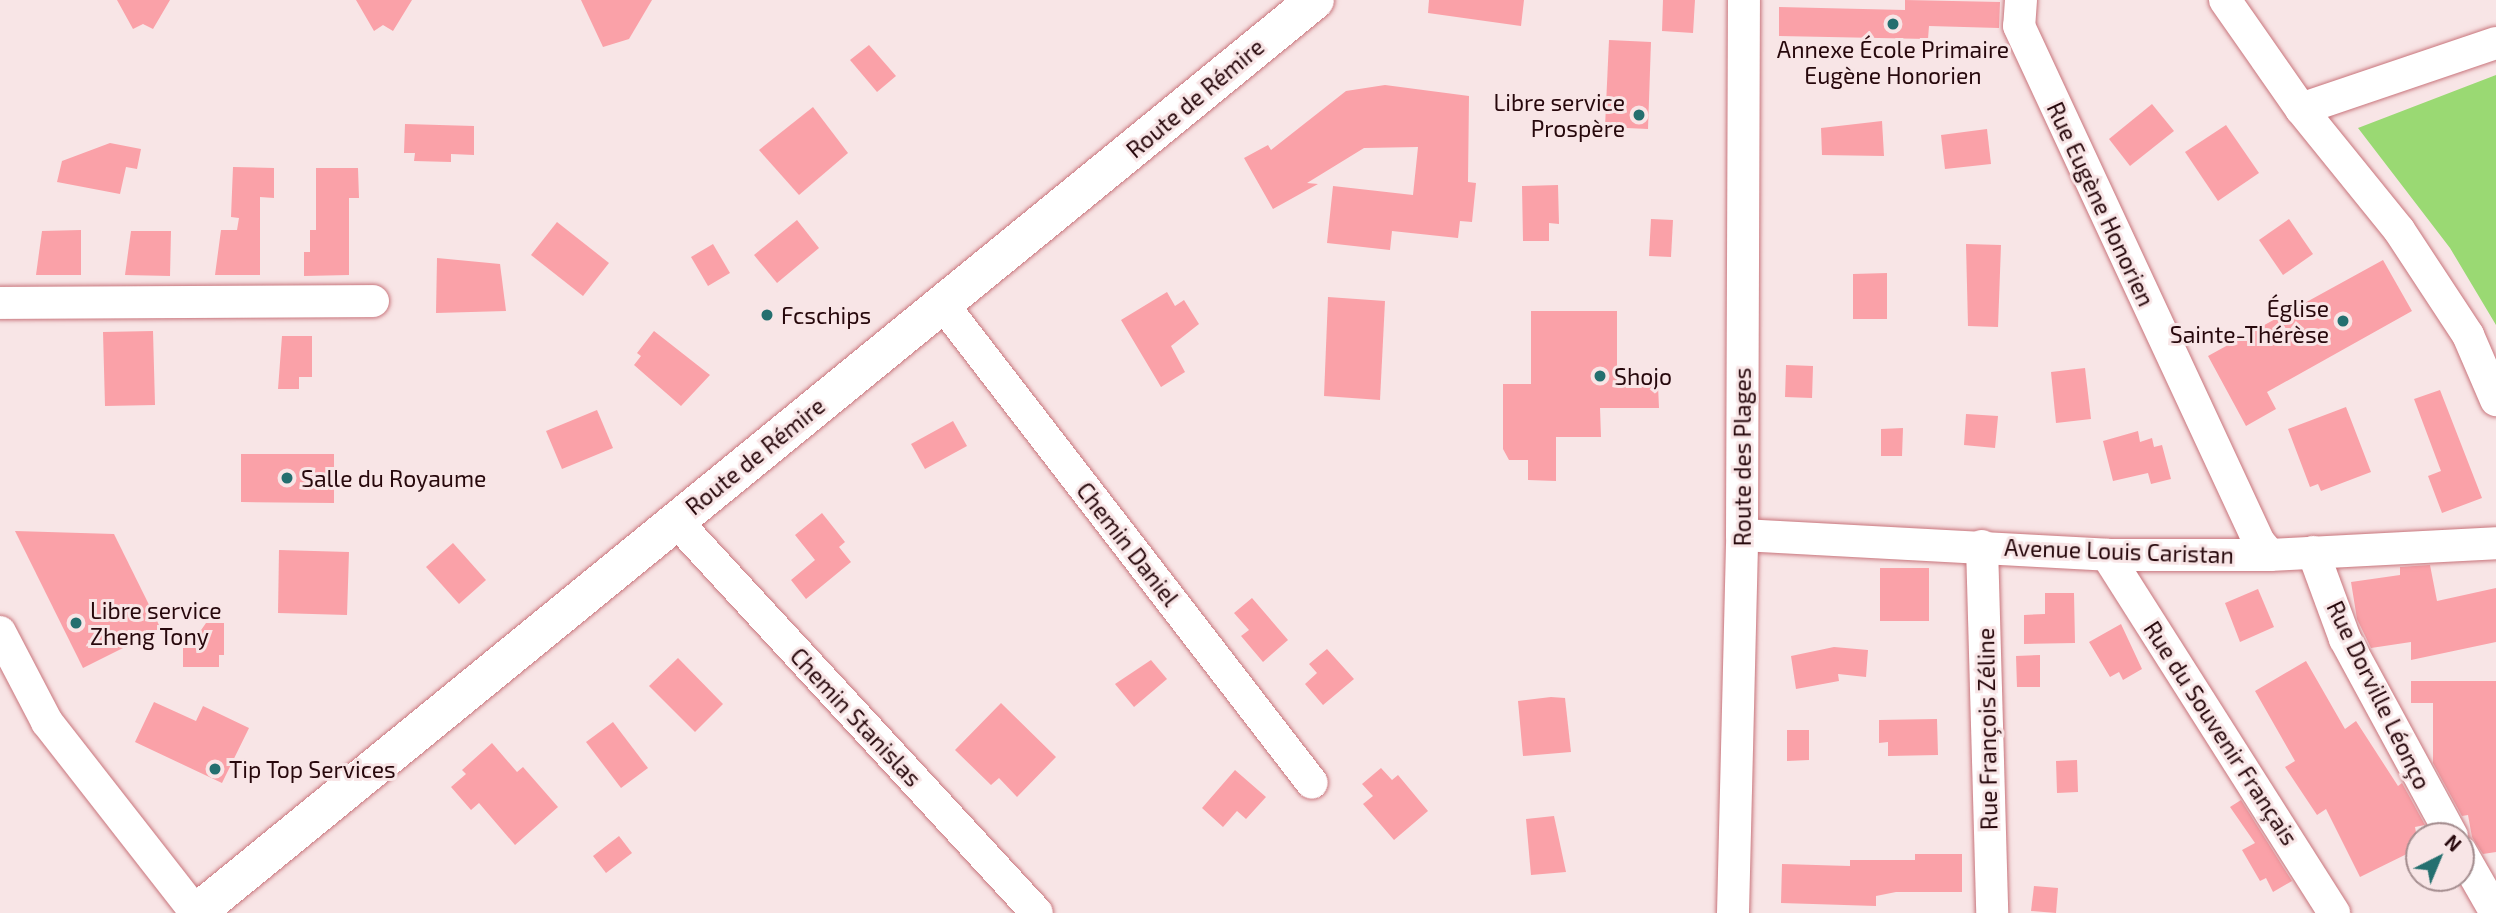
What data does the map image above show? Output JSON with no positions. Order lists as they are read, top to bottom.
{
  "streets": {
    "main road": ["Route de Rémire"],
    "street": [
      "Rue Eugène Honorien",
      "Route des Plages",
      "Chemin Daniel",
      "Avenue Louis Caristan",
      "Rue Dorville Léonço",
      "Chemin Stanislas",
      "Rue François Zéline",
      "Rue du Souvenir Français"
    ]
  },
  "crossings": [
    ["Route de Rémire", "Chemin Daniel"],
    ["Route de Rémire", "Chemin Stanislas"],
    ["Rue Eugène Honorien", "Avenue Louis Caristan"],
    ["Route des Plages", "Avenue Louis Caristan"],
    ["Avenue Louis Caristan", "Rue Dorville Léonço"],
    ["Avenue Louis Caristan", "Rue François Zéline"],
    ["Avenue Louis Caristan", "Rue du Souvenir Français"]
  ],
  "places": [
    "Annexe École Primaire Eugène Honorien",
    "Libre service Prospère",
    "Fcschips",
    "Église Sainte-Thérèse",
    "Shojo",
    "Salle du Royaume",
    "Libre service Zheng Tony",
    "Tip Top Services"
  ],
  "north": "top right"
}
